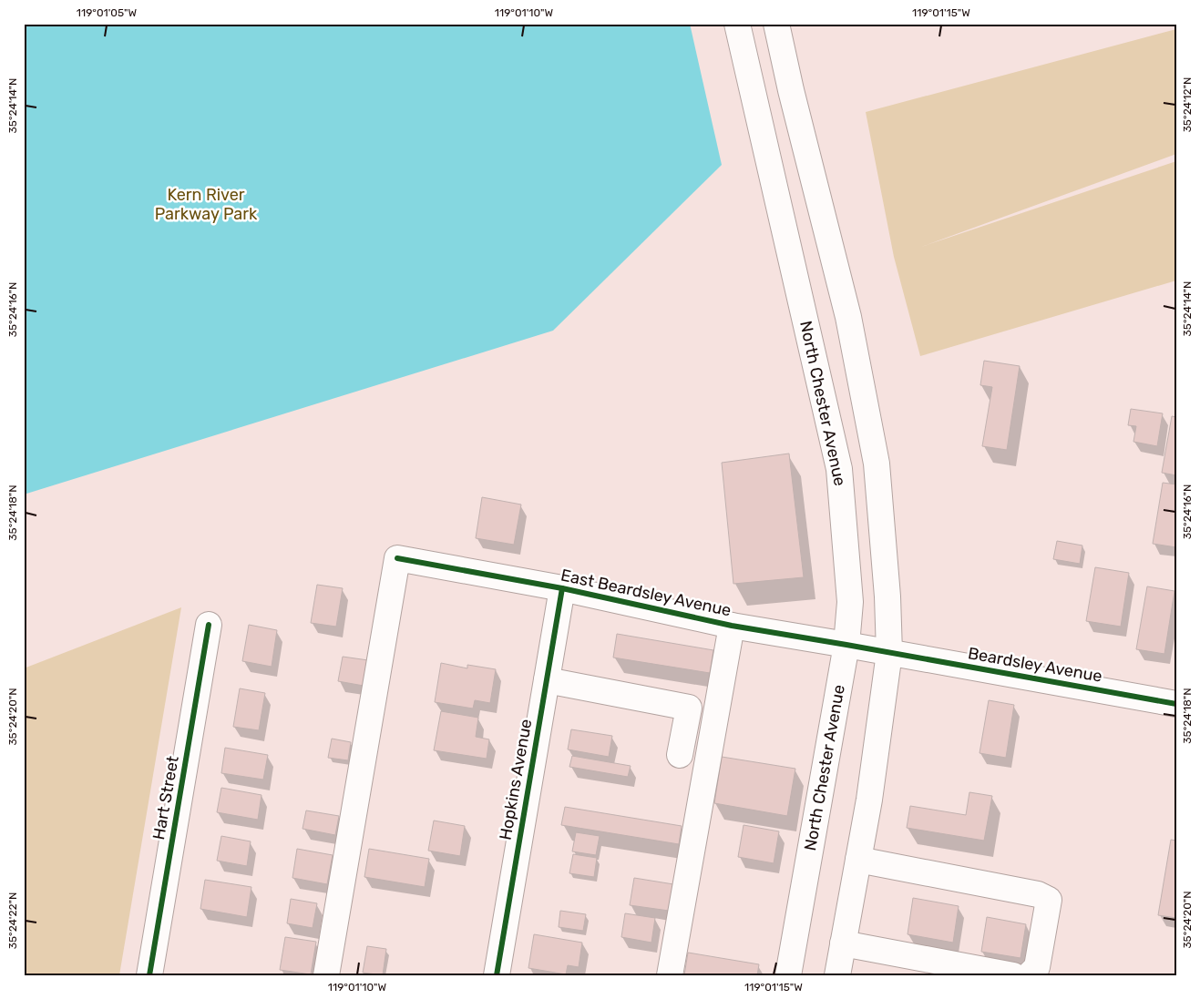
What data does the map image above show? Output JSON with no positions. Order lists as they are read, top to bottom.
{
  "streets": {
    "main road": [
      "North Chester Avenue",
      "East Beardsley Avenue",
      "Beardsley Avenue",
      "Hopkins Avenue",
      "Hart Street"
    ]
  },
  "crossings": [
    ["North Chester Avenue", "East Beardsley Avenue"],
    ["East Beardsley Avenue", "Beardsley Avenue"],
    ["East Beardsley Avenue", "Hopkins Avenue"]
  ],
  "parks": ["Kern River Parkway Park"],
  "coordinates": [
    "119°01'05\"W",
    "119°01'10\"W",
    "119°01'15\"W",
    "35°24'12\"N",
    "35°24'14\"N",
    "35°24'16\"N",
    "35°24'18\"N",
    "35°24'20\"N",
    "35°24'22\"N"
  ]
}
